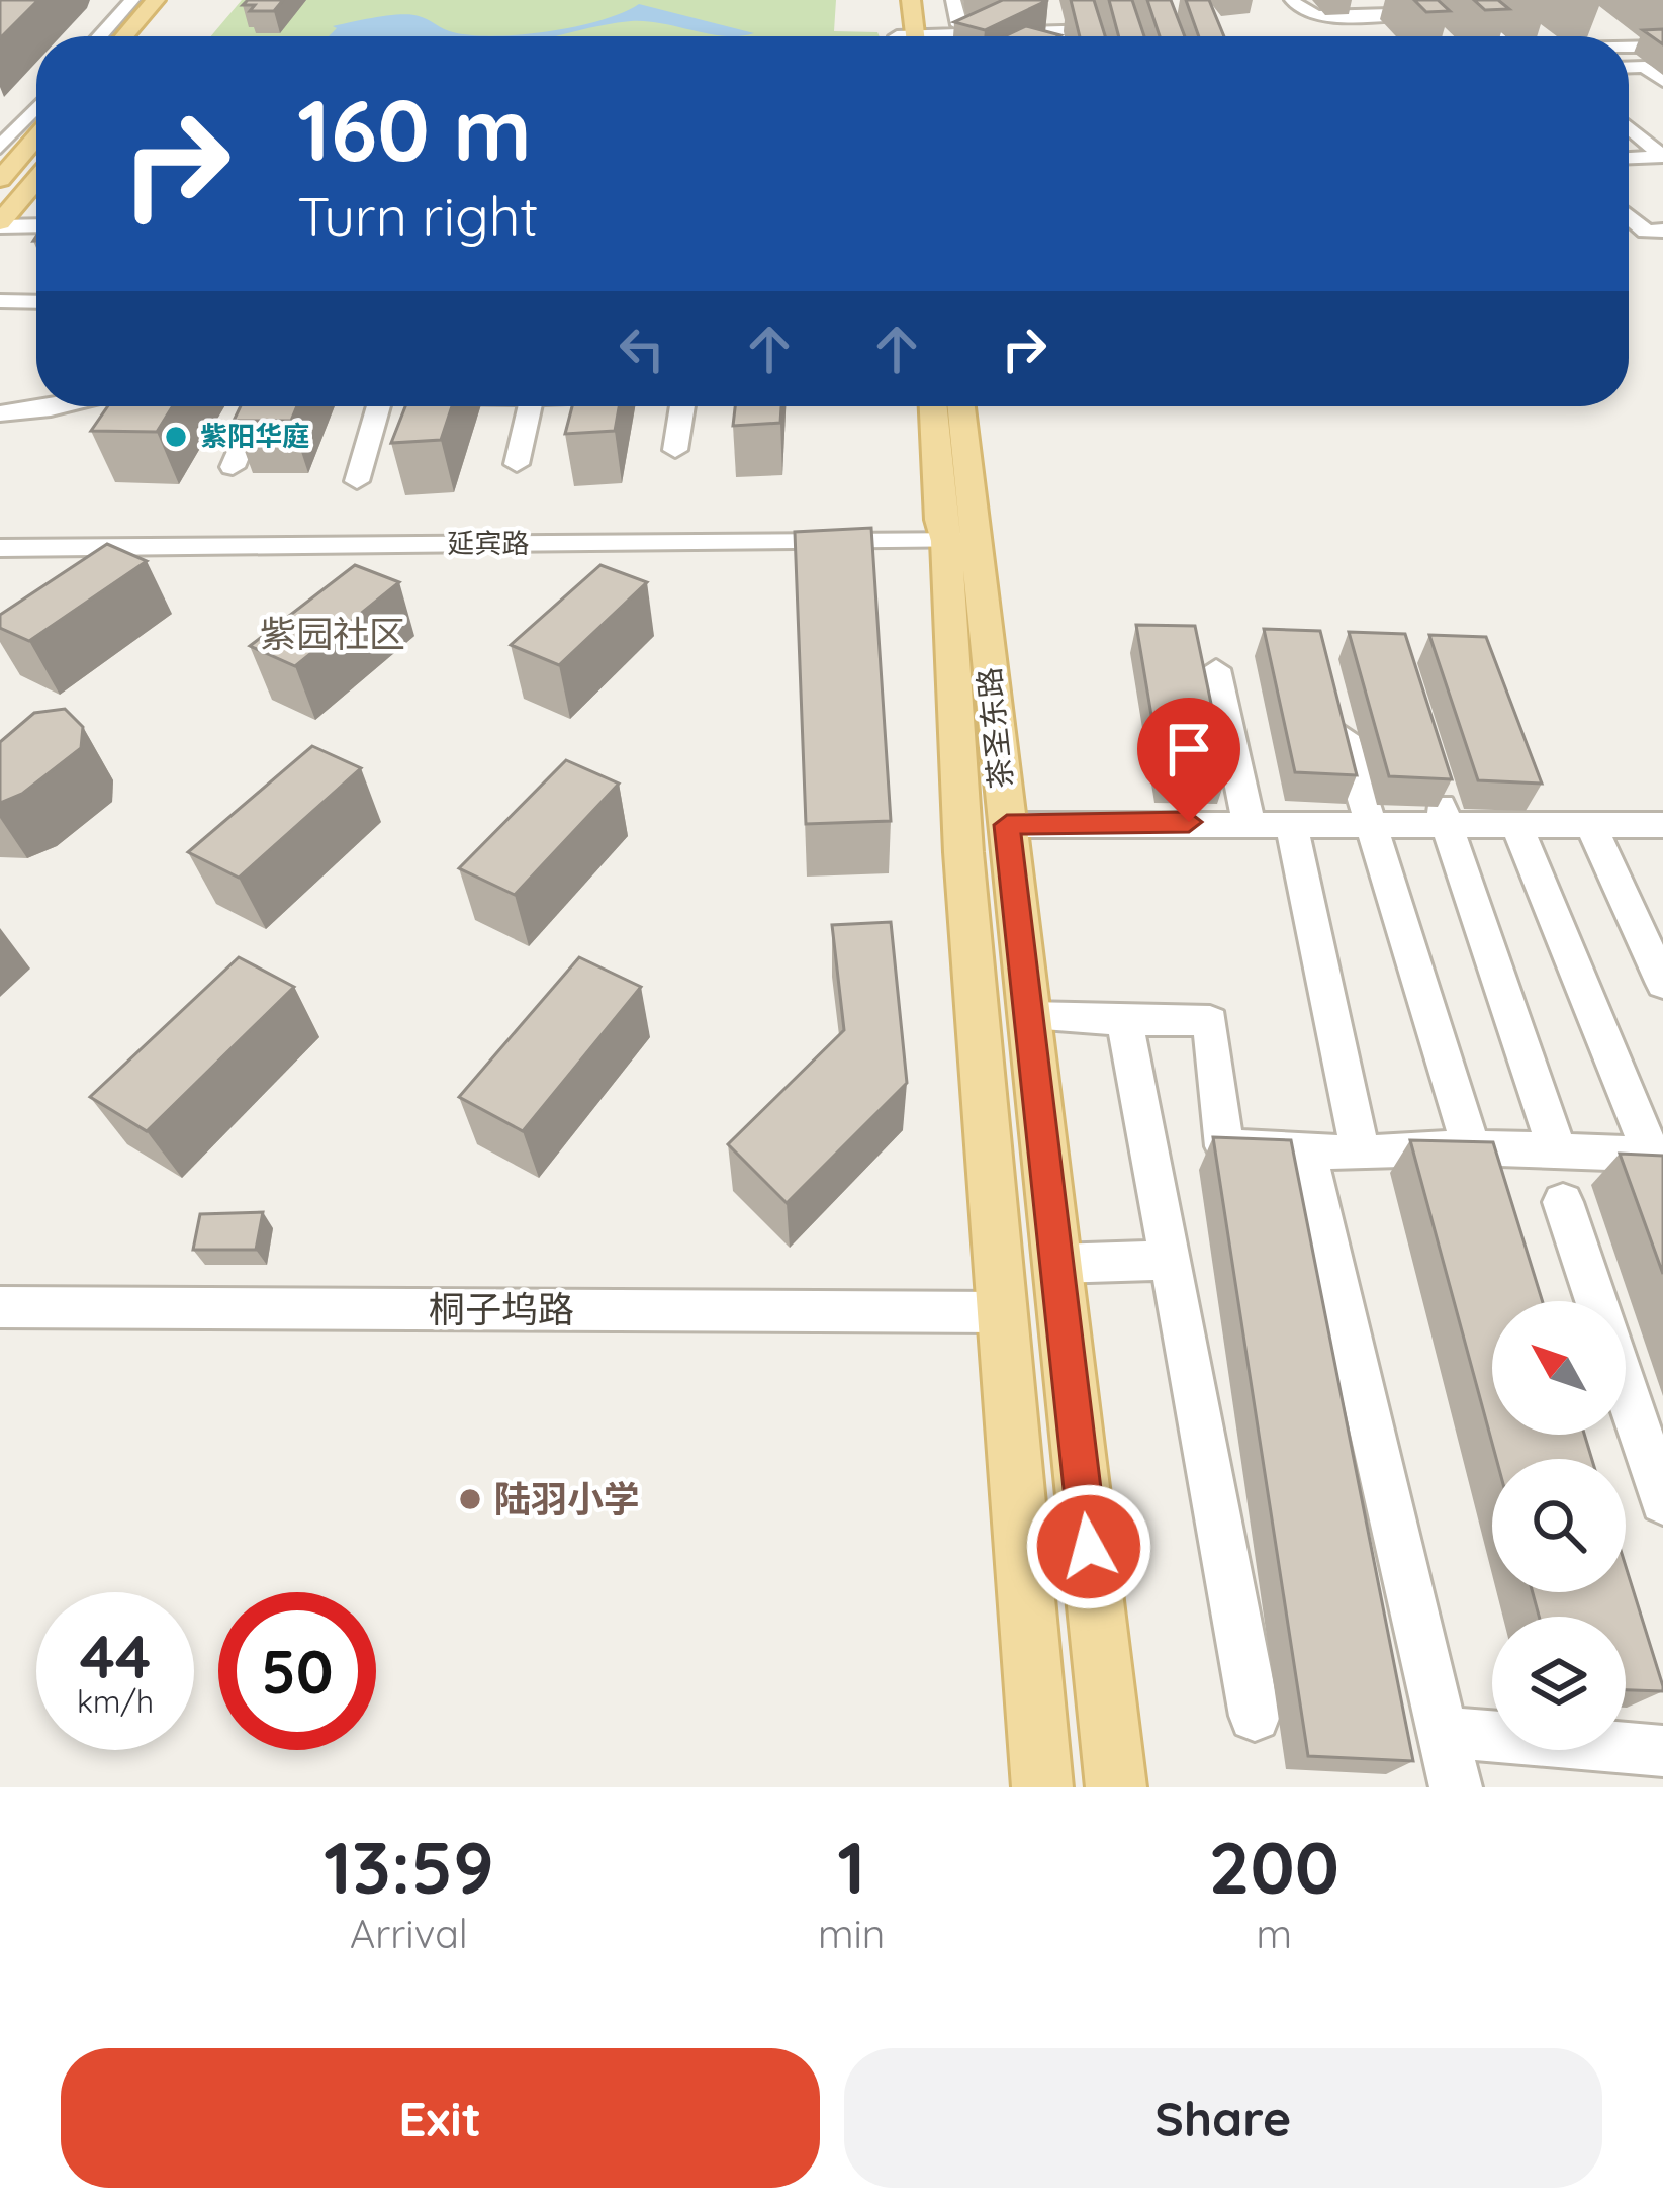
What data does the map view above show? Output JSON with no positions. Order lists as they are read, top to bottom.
{
  "streets": {
    "main road": ["茶圣东路"],
    "street": ["延宾路", "桐子坞路"]
  },
  "crossings": [
    ["延宾路", "茶圣东路"],
    ["茶圣东路", "桐子坞路"]
  ],
  "districts": ["紫园社区"],
  "places": ["紫阳华庭", "陆羽小学"],
  "north": "top left",
  "page": {
    "turn": ["160 m", "Turn right"],
    "speed": "44 km/h",
    "limit": "50",
    "eta": [
      "13:59",
      "Arrival",
      "1",
      "min",
      "200",
      "m"
    ],
    "buttons": ["Exit", "Share"]
  }
}
